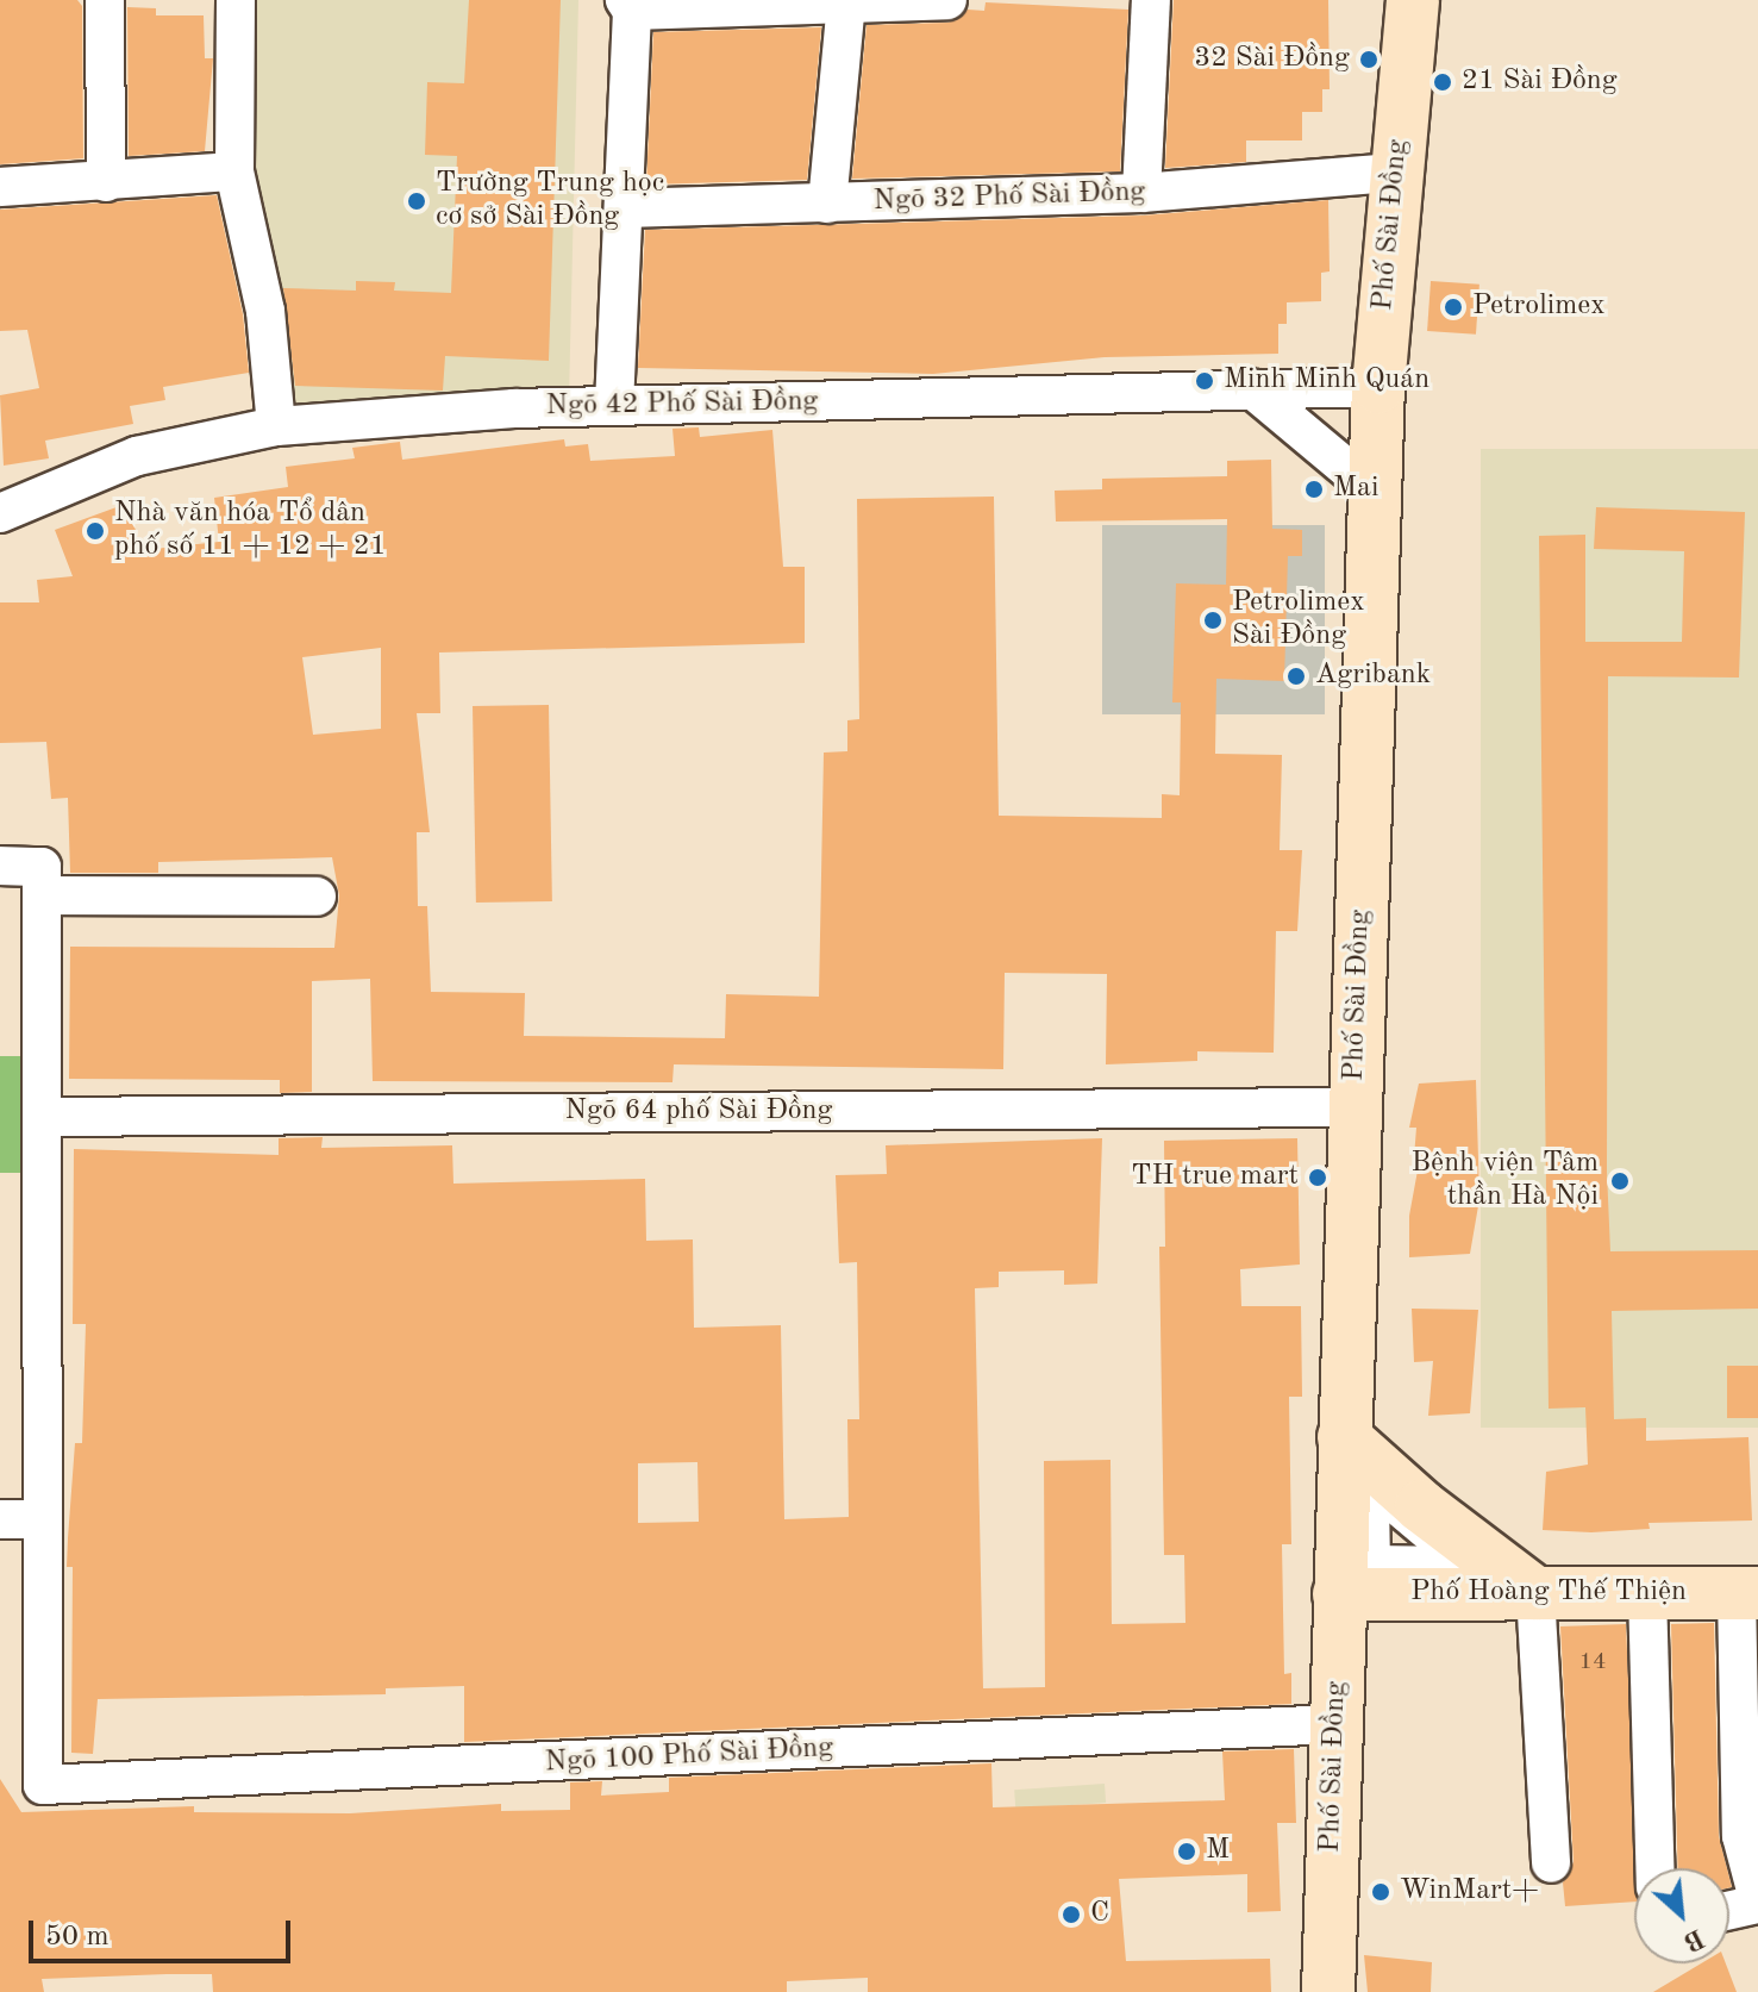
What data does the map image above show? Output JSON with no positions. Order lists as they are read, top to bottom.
{
  "streets": {
    "street": [
      "Ngõ 32 Phố Sài Đồng",
      "Phố Sài Đồng",
      "Ngõ 42 Phố Sài Đồng",
      "Ngõ 64 phố Sài Đồng",
      "Phố Hoàng Thế Thiện",
      "Ngõ 100 Phố Sài Đồng"
    ]
  },
  "crossings": [
    ["Ngõ 32 Phố Sài Đồng", "Phố Sài Đồng"],
    ["Phố Sài Đồng", "Ngõ 42 Phố Sài Đồng"],
    ["Phố Sài Đồng", "Ngõ 64 phố Sài Đồng"],
    ["Phố Sài Đồng", "Phố Hoàng Thế Thiện"],
    ["Phố Sài Đồng", "Ngõ 100 Phố Sài Đồng"]
  ],
  "places": [
    "32 Sài Đồng",
    "21 Sài Đồng",
    "Trường Trung học cơ sở Sài Đồng",
    "Petrolimex",
    "Minh Minh Quán",
    "Mai",
    "Nhà văn hóa Tổ dân phố số 11 + 12 + 21",
    "Petrolimex Sài Đồng",
    "Agribank",
    "TH true mart",
    "Bệnh viện Tâm thần Hà Nội",
    "M",
    "WinMart+",
    "C"
  ],
  "house_numbers": ["14"],
  "scale_bar": "50 m",
  "north": "bottom right"
}
